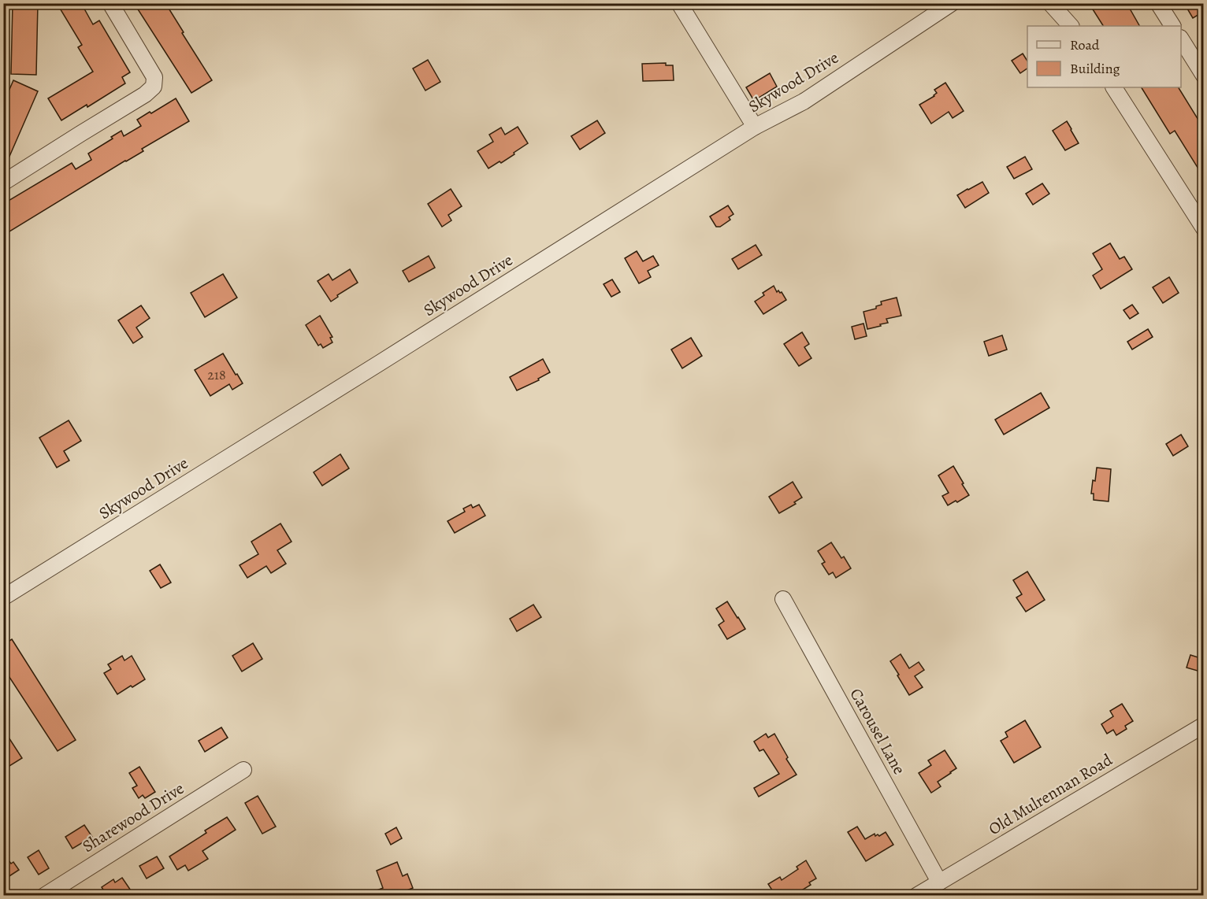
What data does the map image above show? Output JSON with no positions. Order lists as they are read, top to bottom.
{
  "streets": {
    "street": [
      "Skywood Drive",
      "Carousel Lane",
      "Old Mulrennan Road",
      "Sharewood Drive"
    ]
  },
  "crossings": [
    ["Carousel Lane", "Old Mulrennan Road"]
  ],
  "house_numbers": ["218"],
  "legend": ["Road", "Building"]
}
